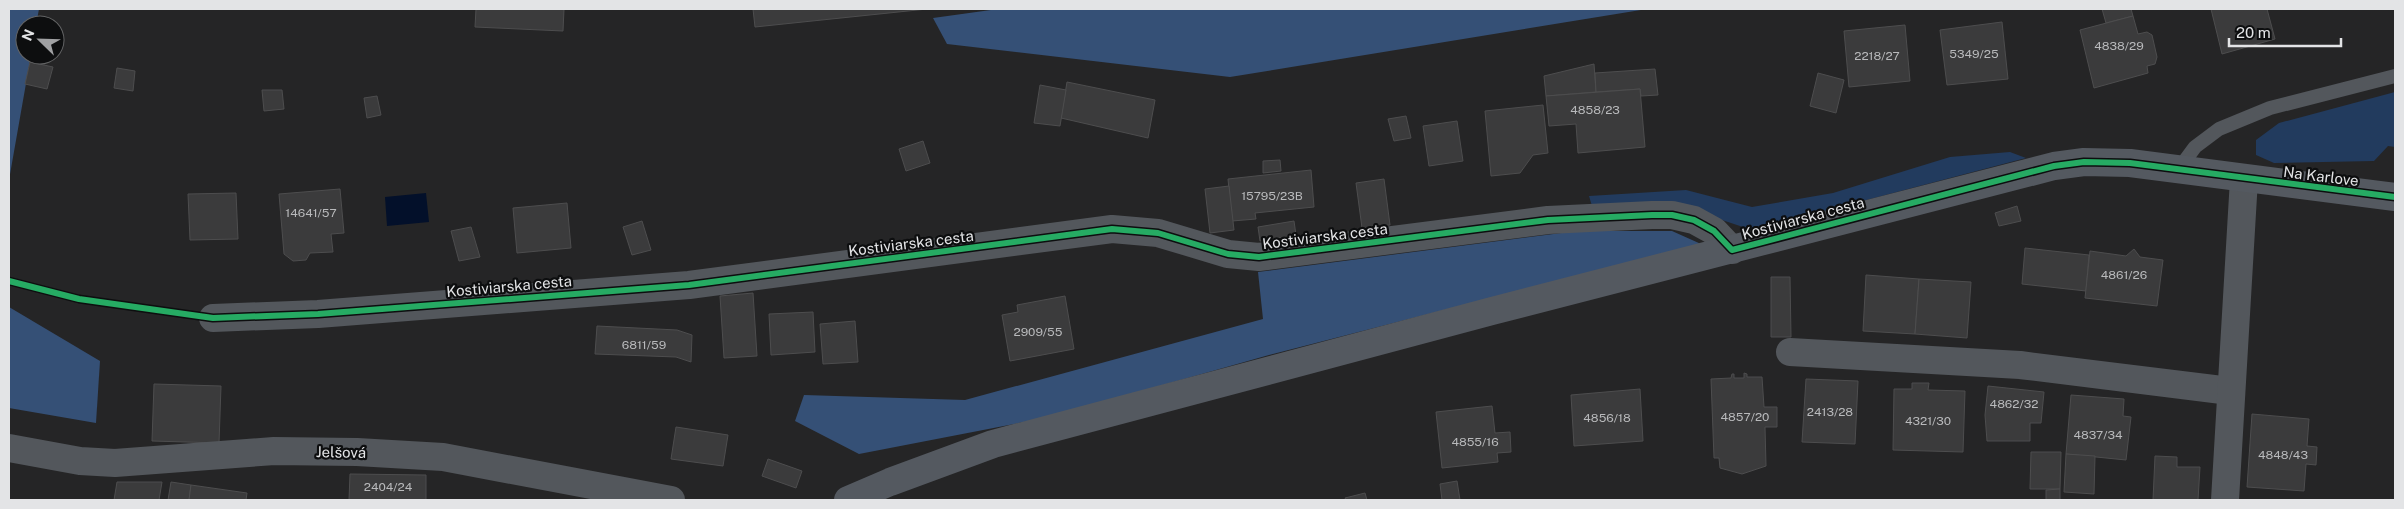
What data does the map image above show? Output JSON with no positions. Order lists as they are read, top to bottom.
{
  "streets": {
    "street": ["Na Karlove", "Kostiviarska cesta", "Jelšová"]
  },
  "crossings": [
    ["Na Karlove", "Kostiviarska cesta"]
  ],
  "house_numbers": [
    "4838/29",
    "5349/25",
    "2218/27",
    "4858/23",
    "15795/23B",
    "14641/57",
    "4861/26",
    "2909/55",
    "6811/59",
    "4862/32",
    "2413/28",
    "4857/20",
    "4856/18",
    "4321/30",
    "4837/34",
    "4855/16",
    "4848/43",
    "2404/24"
  ],
  "scale_bar": "20 m",
  "north": "top left"
}
